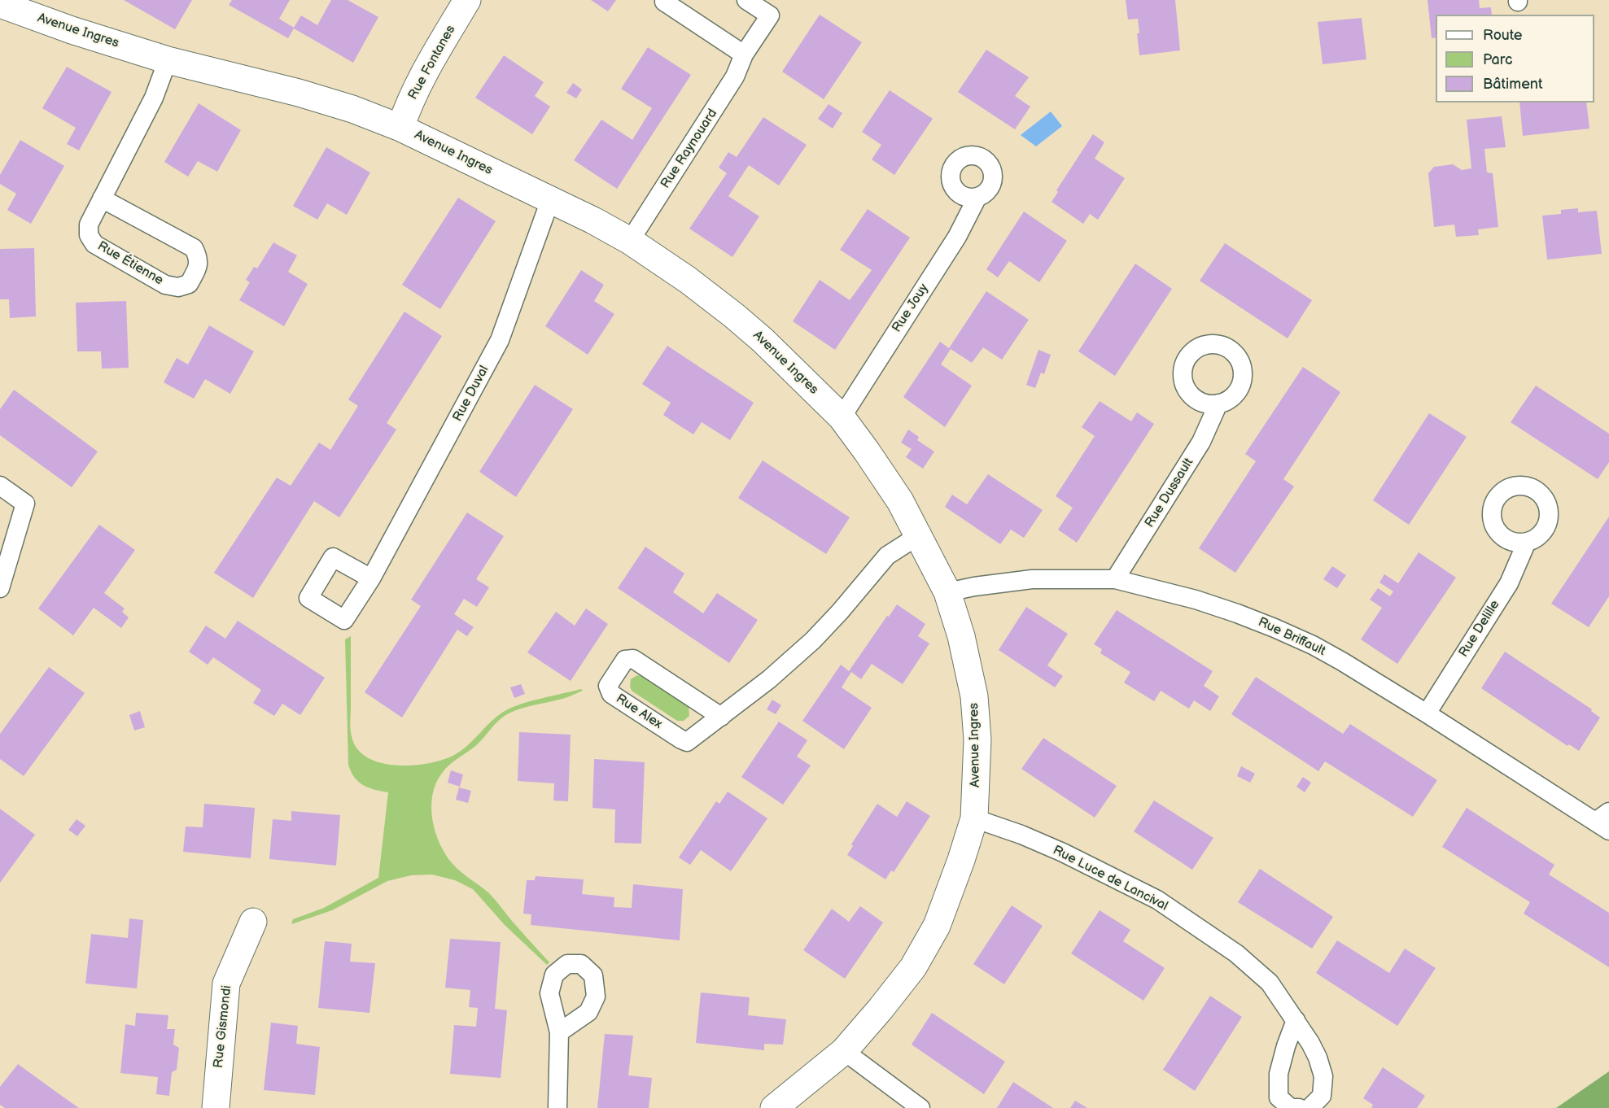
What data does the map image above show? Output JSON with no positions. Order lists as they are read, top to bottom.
{
  "streets": {
    "street": ["Avenue Ingres", "Rue Fontanes", "Rue Gismondi"],
    "lane": [
      "Rue Raynouard",
      "Rue Étienne",
      "Rue Jouy",
      "Rue Duval",
      "Rue Dussault",
      "Rue Delille",
      "Rue Briffault",
      "Rue Alex",
      "Rue Luce de Lancival"
    ]
  },
  "crossings": [
    ["Avenue Ingres", "Rue Fontanes"],
    ["Avenue Ingres", "Rue Raynouard"],
    ["Avenue Ingres", "Rue Étienne"],
    ["Avenue Ingres", "Rue Jouy"],
    ["Avenue Ingres", "Rue Duval"],
    ["Avenue Ingres", "Rue Briffault"],
    ["Avenue Ingres", "Rue Alex"],
    ["Avenue Ingres", "Rue Luce de Lancival"],
    ["Rue Dussault", "Rue Briffault"],
    ["Rue Delille", "Rue Briffault"]
  ],
  "legend": ["Route", "Parc", "Bâtiment"]
}
